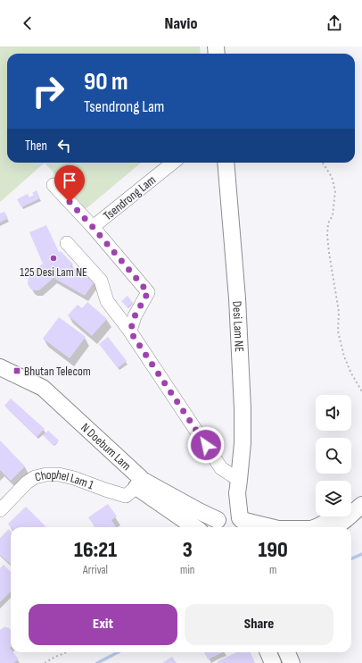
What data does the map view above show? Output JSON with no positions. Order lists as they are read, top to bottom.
{
  "streets": {
    "main road": ["Desi Lam NE", "N Doebum Lam"],
    "lane": ["Tsendrong Lam", "Chophel Lam 1"]
  },
  "crossings": [
    ["Desi Lam NE", "N Doebum Lam"],
    ["N Doebum Lam", "Chophel Lam 1"]
  ],
  "places": {
    "other": ["125 Desi Lam NE"],
    "transit": ["Bhutan Telecom"]
  },
  "page": {
    "header": "Navio",
    "turn": ["90 m", "Tsendrong Lam"],
    "then": "Then",
    "eta": [
      "16:21",
      "Arrival",
      "3",
      "min",
      "190",
      "m"
    ],
    "buttons": ["Exit", "Share"]
  }
}
